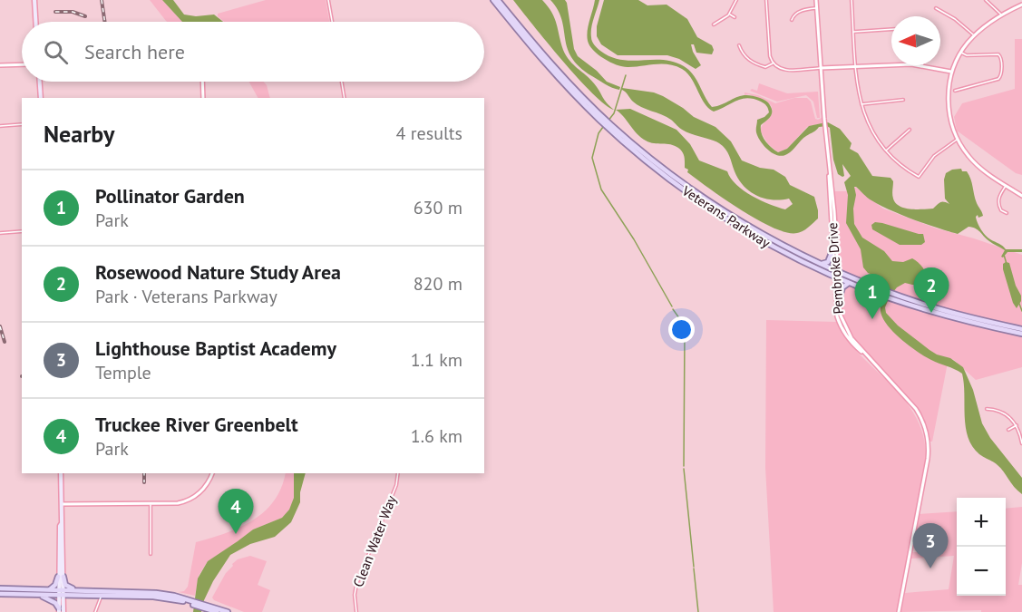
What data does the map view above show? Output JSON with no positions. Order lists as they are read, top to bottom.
{
  "streets": {
    "main road": ["Veterans Parkway"],
    "street": ["Pembroke Drive", "Clean Water Way"]
  },
  "crossings": [
    ["Veterans Parkway", "Pembroke Drive"]
  ],
  "north": "left",
  "page": {
    "search": "Search here",
    "heading": ["Nearby", "4 results"],
    "list": [
      {
        "mark": "1",
        "name": "Pollinator Garden",
        "note": "Park",
        "value": "630 m"
      },
      {
        "mark": "2",
        "name": "Rosewood Nature Study Area",
        "note": "Park · Veterans Parkway",
        "value": "820 m"
      },
      {
        "mark": "3",
        "name": "Lighthouse Baptist Academy",
        "note": "Temple",
        "value": "1.1 km"
      },
      {
        "mark": "4",
        "name": "Truckee River Greenbelt",
        "note": "Park",
        "value": "1.6 km"
      }
    ],
    "pins": [
      "2",
      "1",
      "4",
      "3"
    ],
    "map_buttons": ["+", "−"]
  }
}
